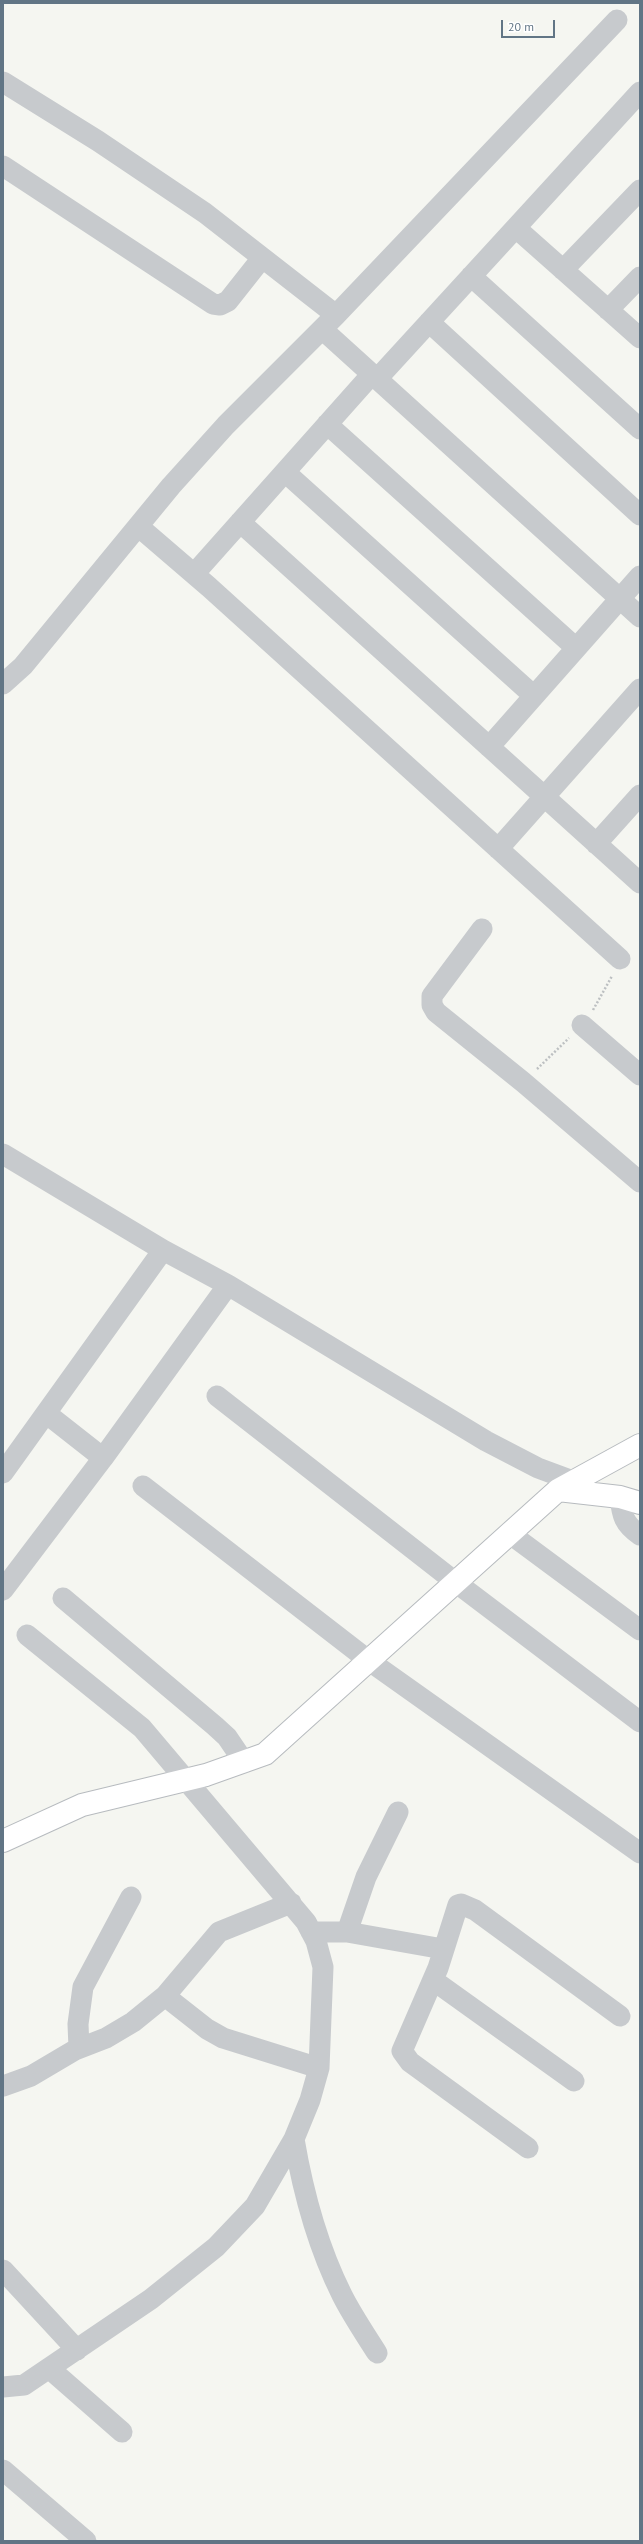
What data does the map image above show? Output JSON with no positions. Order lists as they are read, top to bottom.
{
  "scale_bar": "20 m"
}
